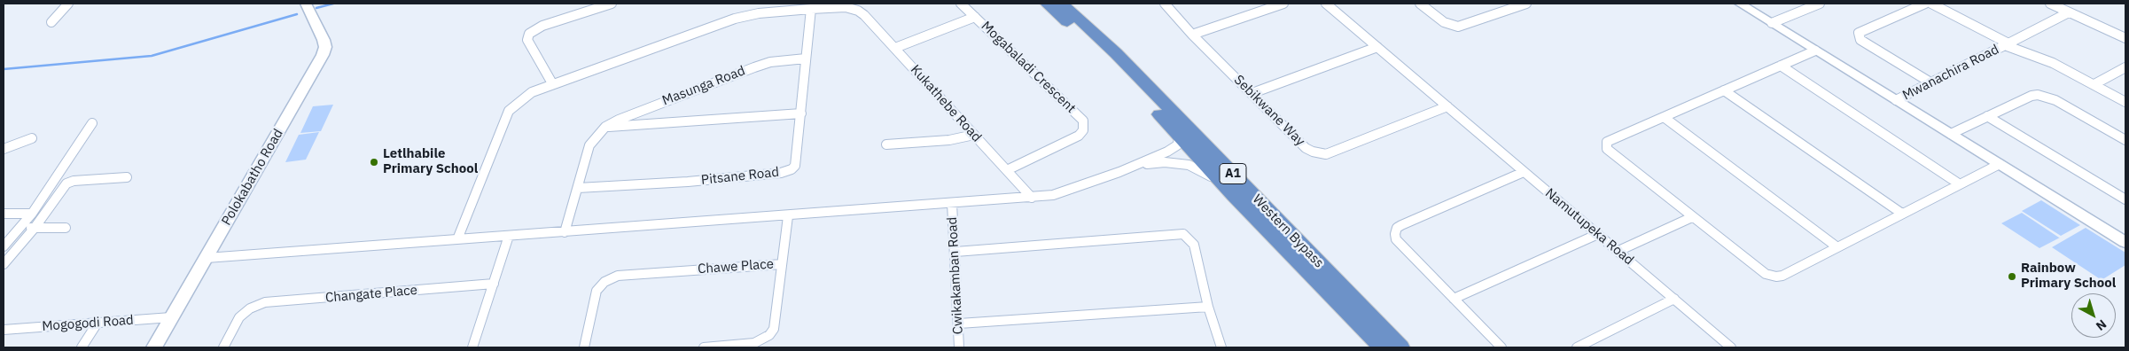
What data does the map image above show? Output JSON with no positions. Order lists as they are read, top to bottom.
{
  "streets": {
    "highway": ["A1", "Western Bypass"],
    "street": [
      "Mogabaladi Crescent",
      "Mwanachira Road",
      "Masunga Road",
      "Kukathebe Road",
      "Sebikwane Way",
      "Pitsane Road",
      "Polokabatho Road",
      "Namutupeka Road",
      "Chawe Place",
      "Cwikakamban Road",
      "Changate Place",
      "Mogogodi Road"
    ]
  },
  "crossings": [
    ["Mogabaladi Crescent", "Kukathebe Road"],
    ["Masunga Road", "Pitsane Road"],
    ["Kukathebe Road", "Pitsane Road"],
    ["Sebikwane Way", "Namutupeka Road"],
    ["Polokabatho Road", "Mogogodi Road"]
  ],
  "places": ["Letlhabile Primary School", "Rainbow Primary School"],
  "north": "bottom right"
}
